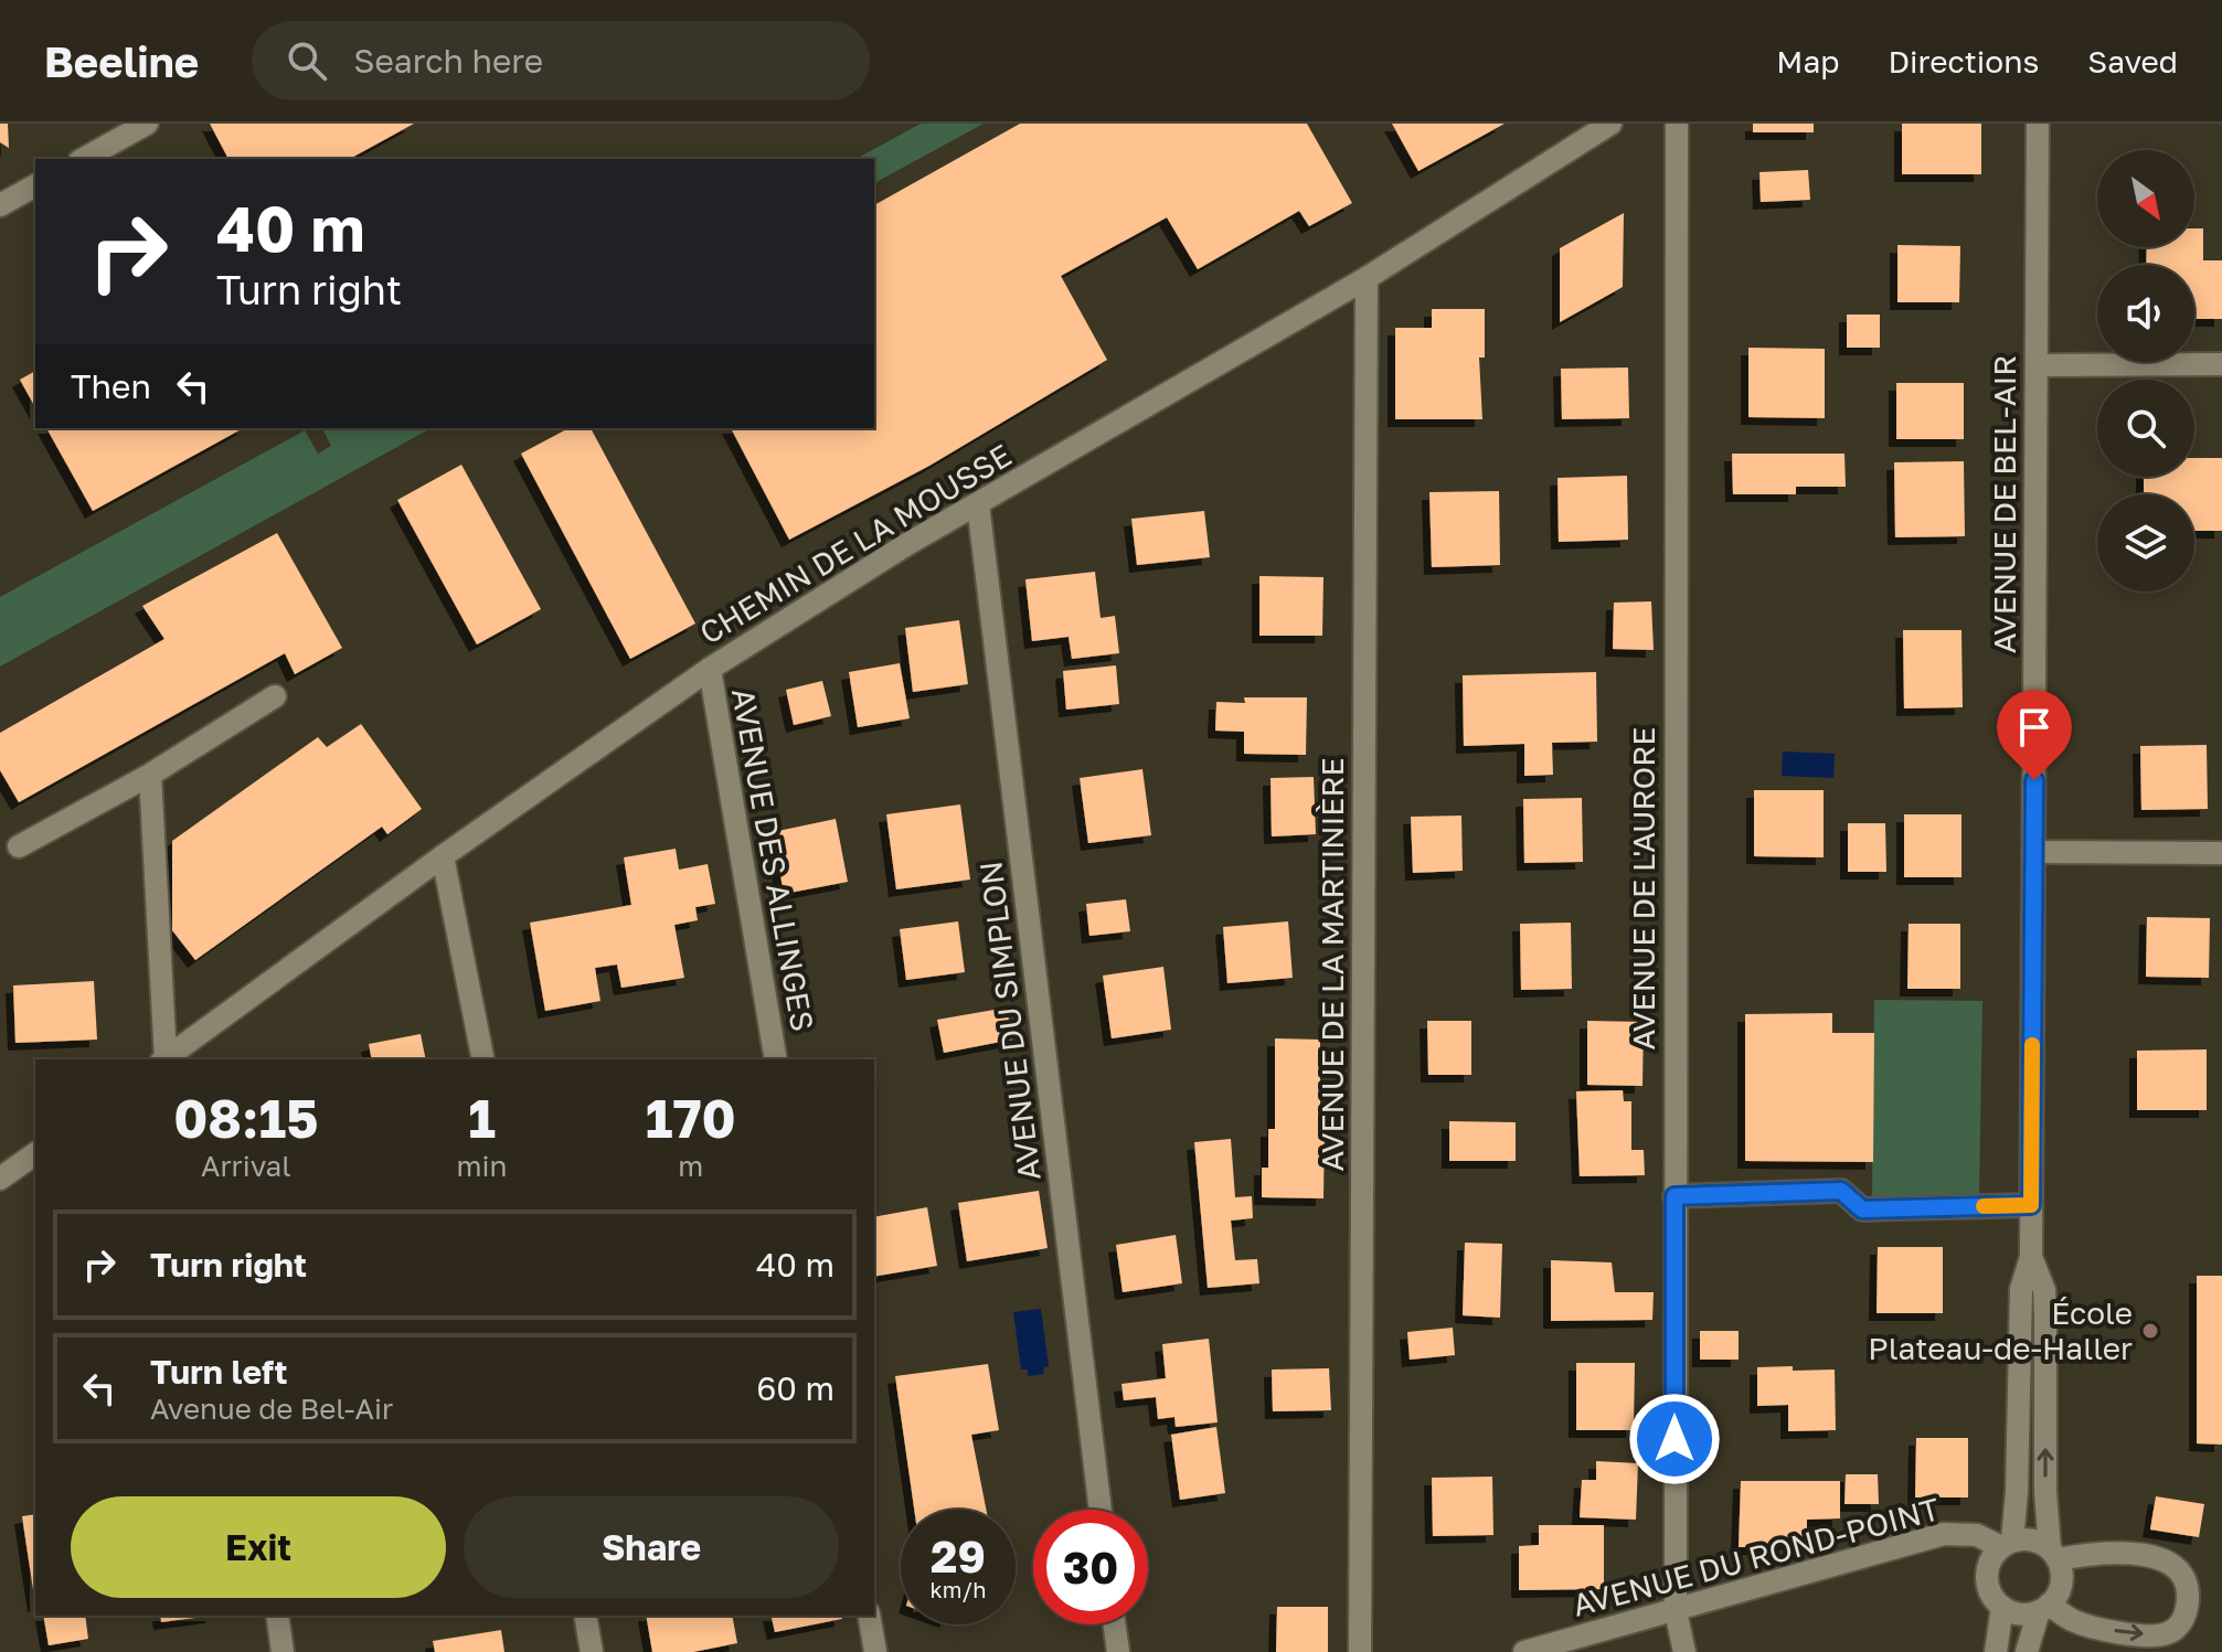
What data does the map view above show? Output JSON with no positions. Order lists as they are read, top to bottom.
{
  "streets": {
    "street": [
      "AVENUE DE BEL-AIR",
      "CHEMIN DE LA MOUSSE",
      "AVENUE DES ALLINGES",
      "AVENUE DE L'AURORE",
      "AVENUE DE LA MARTINIÈRE",
      "AVENUE DU SIMPLON",
      "AVENUE DU ROND-POINT"
    ]
  },
  "crossings": [
    ["AVENUE DE BEL-AIR", "AVENUE DU ROND-POINT"],
    ["CHEMIN DE LA MOUSSE", "AVENUE DES ALLINGES"],
    ["CHEMIN DE LA MOUSSE", "AVENUE DE LA MARTINIÈRE"],
    ["CHEMIN DE LA MOUSSE", "AVENUE DU SIMPLON"],
    ["AVENUE DE L'AURORE", "AVENUE DU ROND-POINT"]
  ],
  "places": ["École Plateau-de-Haller"],
  "north": "bottom right",
  "page": {
    "header": "Beeline",
    "search": "Search here",
    "nav": ["Map", "Directions", "Saved"],
    "turn": ["40 m", "Turn right"],
    "then": "Then",
    "eta": [
      "08:15",
      "Arrival",
      "1",
      "min",
      "170",
      "m"
    ],
    "list": [
      {
        "name": "Turn right",
        "value": "40 m"
      },
      {
        "name": "Turn left",
        "note": "Avenue de Bel-Air",
        "value": "60 m"
      }
    ],
    "buttons": ["Exit", "Share"],
    "speed": "29 km/h",
    "limit": "30"
  }
}
